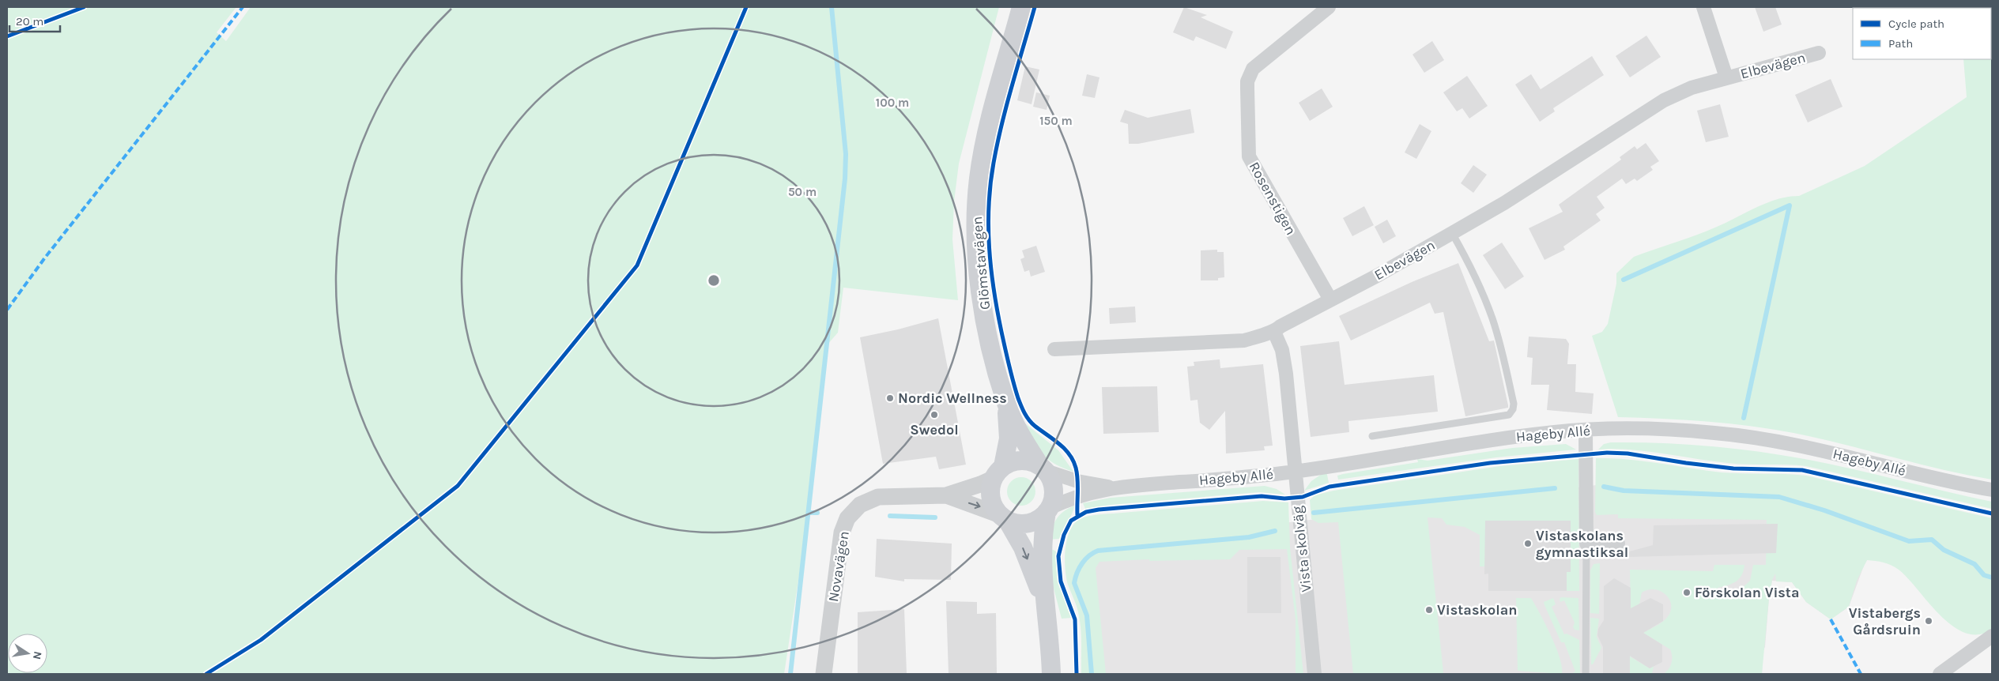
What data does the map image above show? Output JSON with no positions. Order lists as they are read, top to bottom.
{
  "streets": {
    "main road": ["Glömstavägen"],
    "street": [
      "Elbevägen",
      "Rosenstigen",
      "Hageby Allé",
      "Vista skolväg",
      "Novavägen"
    ]
  },
  "crossings": [
    ["Elbevägen", "Rosenstigen"],
    ["Elbevägen", "Vista skolväg"],
    ["Glömstavägen", "Hageby Allé"],
    ["Glömstavägen", "Novavägen"],
    ["Hageby Allé", "Vista skolväg"],
    ["Hageby Allé", "Novavägen"]
  ],
  "places": [
    "Nordic Wellness",
    "Swedol",
    "Vistaskolans gymnastiksal",
    "Förskolan Vista",
    "Vistaskolan",
    "Vistabergs Gårdsruin"
  ],
  "legend": ["Cycle path", "Path"],
  "scale_bar": "20 m",
  "north": "right",
  "rings": ["100 m", "150 m", "50 m"]
}
